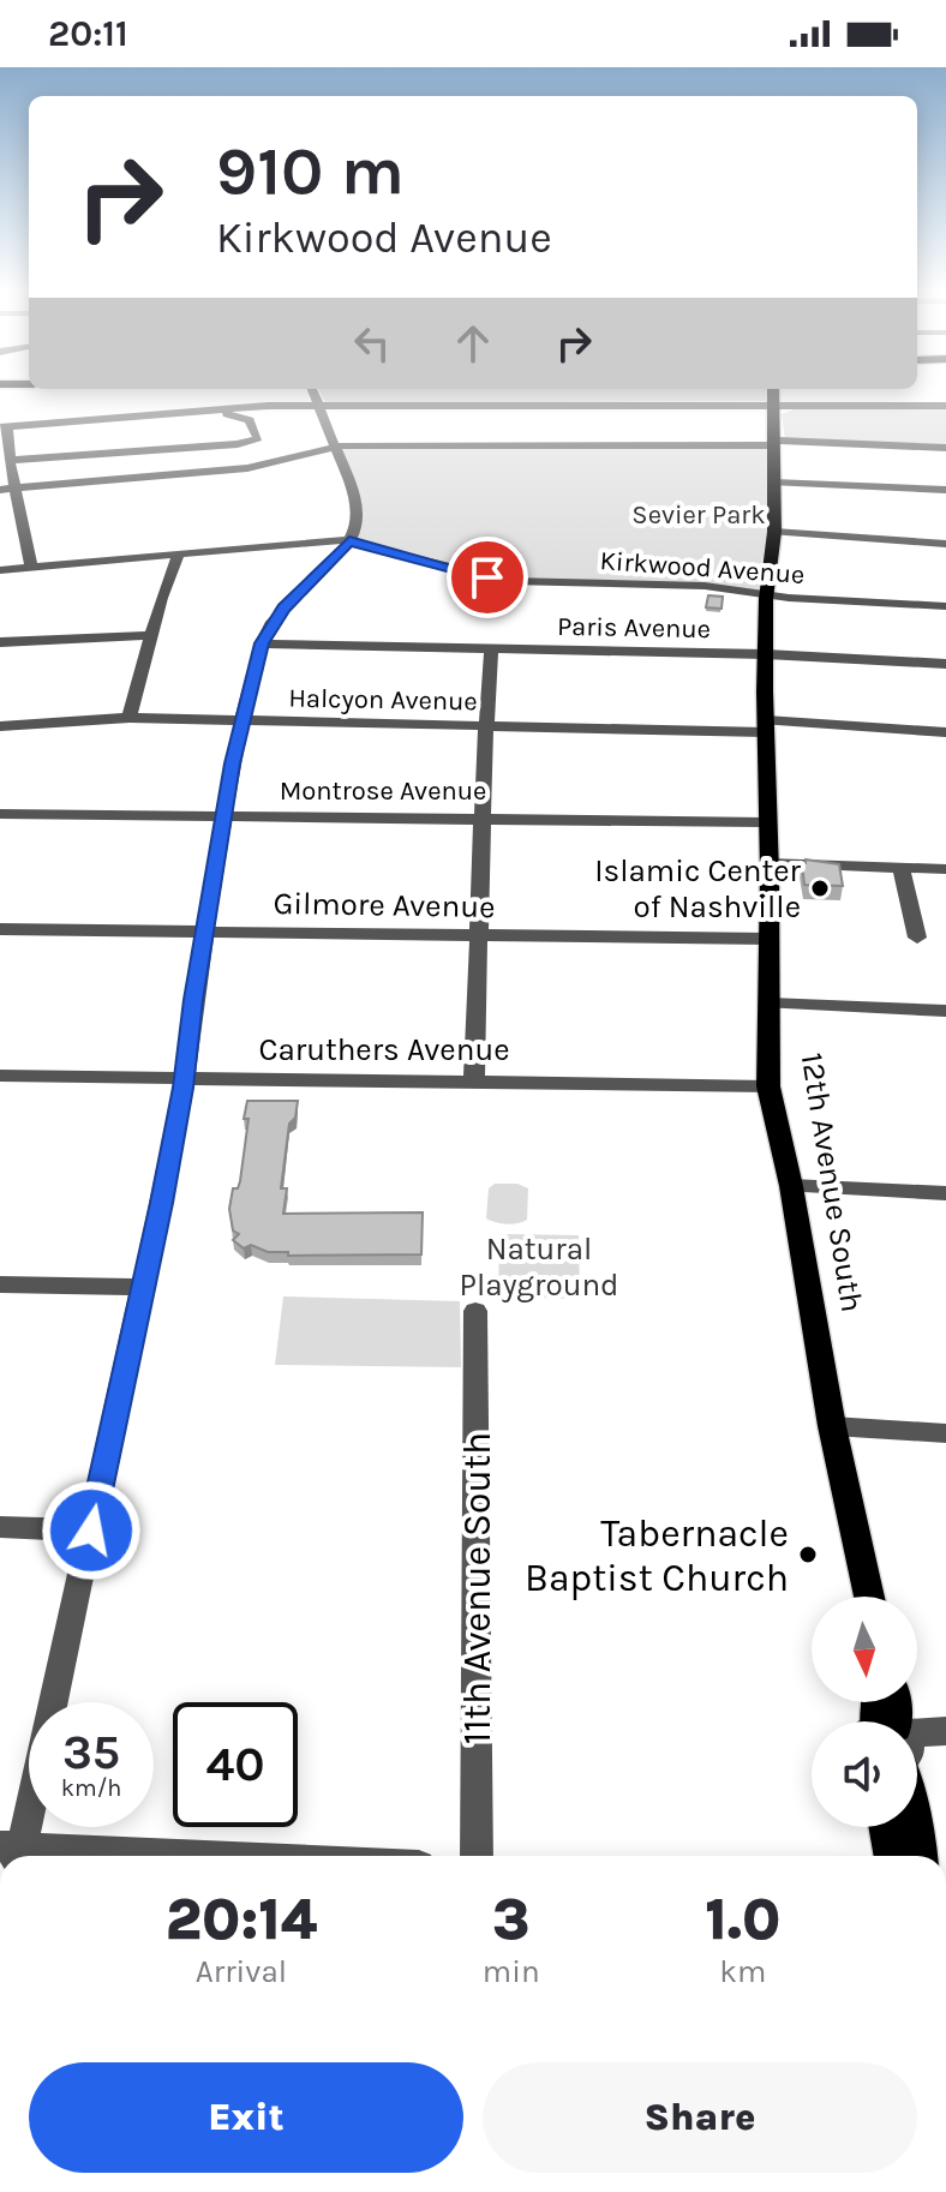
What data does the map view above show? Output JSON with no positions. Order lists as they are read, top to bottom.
{
  "streets": {
    "main road": ["12th Avenue South"],
    "street": [
      "Kirkwood Avenue",
      "Paris Avenue",
      "Halcyon Avenue",
      "Montrose Avenue",
      "Gilmore Avenue",
      "Caruthers Avenue",
      "11th Avenue South"
    ]
  },
  "crossings": [
    ["Kirkwood Avenue", "12th Avenue South"],
    ["Paris Avenue", "12th Avenue South"],
    ["Halcyon Avenue", "12th Avenue South"],
    ["Montrose Avenue", "12th Avenue South"],
    ["Gilmore Avenue", "12th Avenue South"],
    ["Caruthers Avenue", "12th Avenue South"]
  ],
  "parks": ["Sevier Park", "Natural Playground"],
  "places": ["Islamic Center of Nashville", "Tabernacle Baptist Church"],
  "north": "bottom",
  "page": {
    "status": "20:11",
    "turn": ["910 m", "Kirkwood Avenue"],
    "speed": "35 km/h",
    "limit": "40",
    "eta": [
      "20:14",
      "Arrival",
      "3",
      "min",
      "1.0",
      "km"
    ],
    "buttons": ["Exit", "Share"]
  }
}
